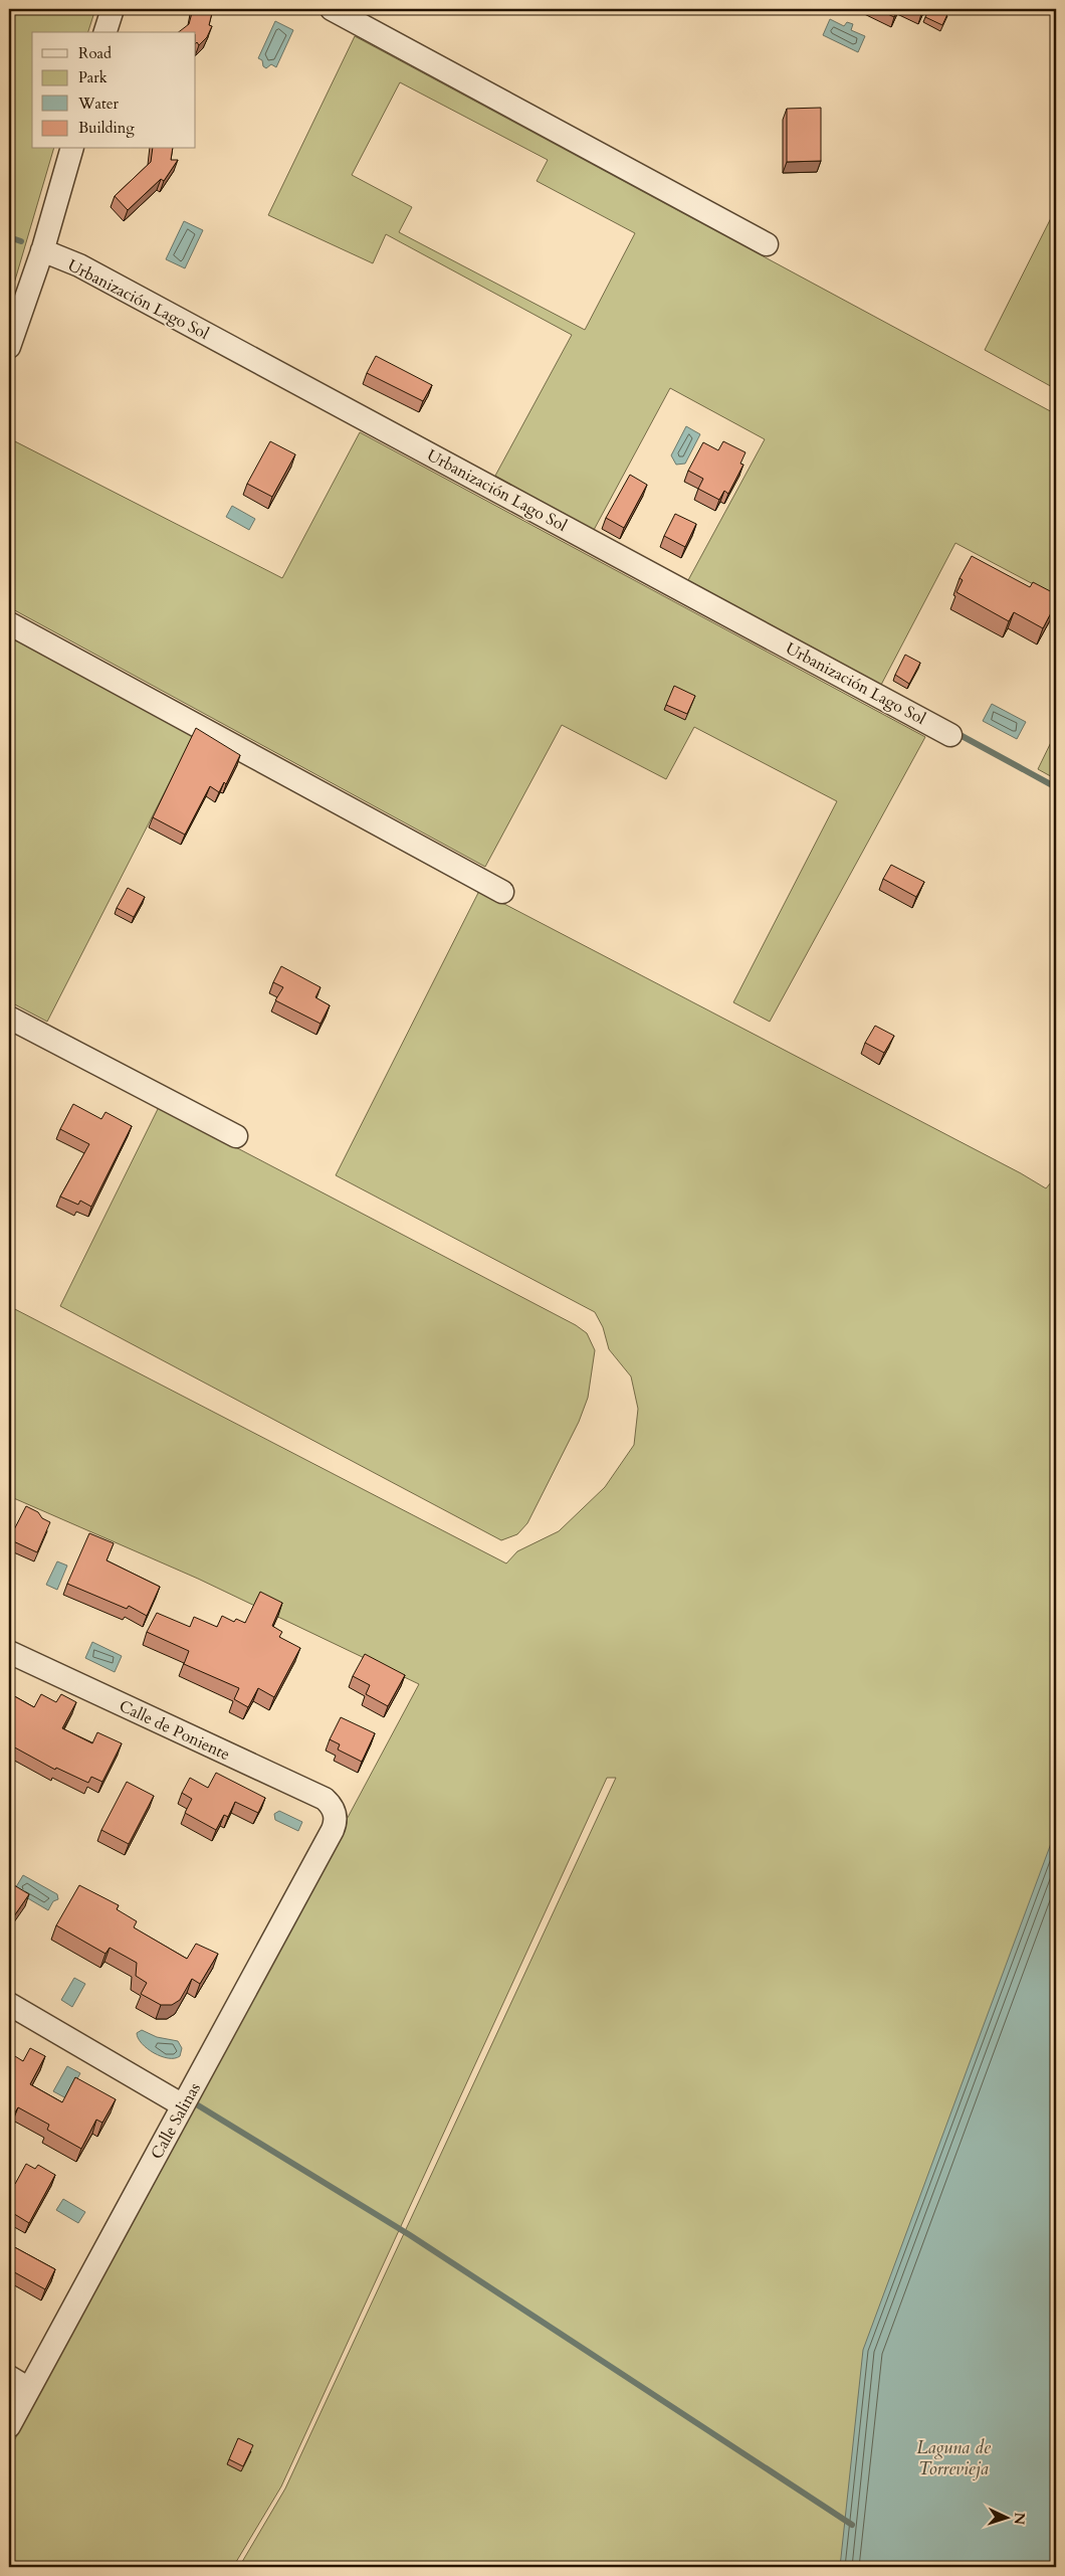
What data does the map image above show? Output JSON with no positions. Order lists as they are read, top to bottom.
{
  "streets": {
    "street": ["Urbanización Lago Sol", "Calle de Poniente", "Calle Salinas"]
  },
  "crossings": [
    ["Calle de Poniente", "Calle Salinas"]
  ],
  "water": ["Laguna de Torrevieja"],
  "legend": [
    "Road",
    "Park",
    "Water",
    "Building"
  ],
  "north": "right"
}
